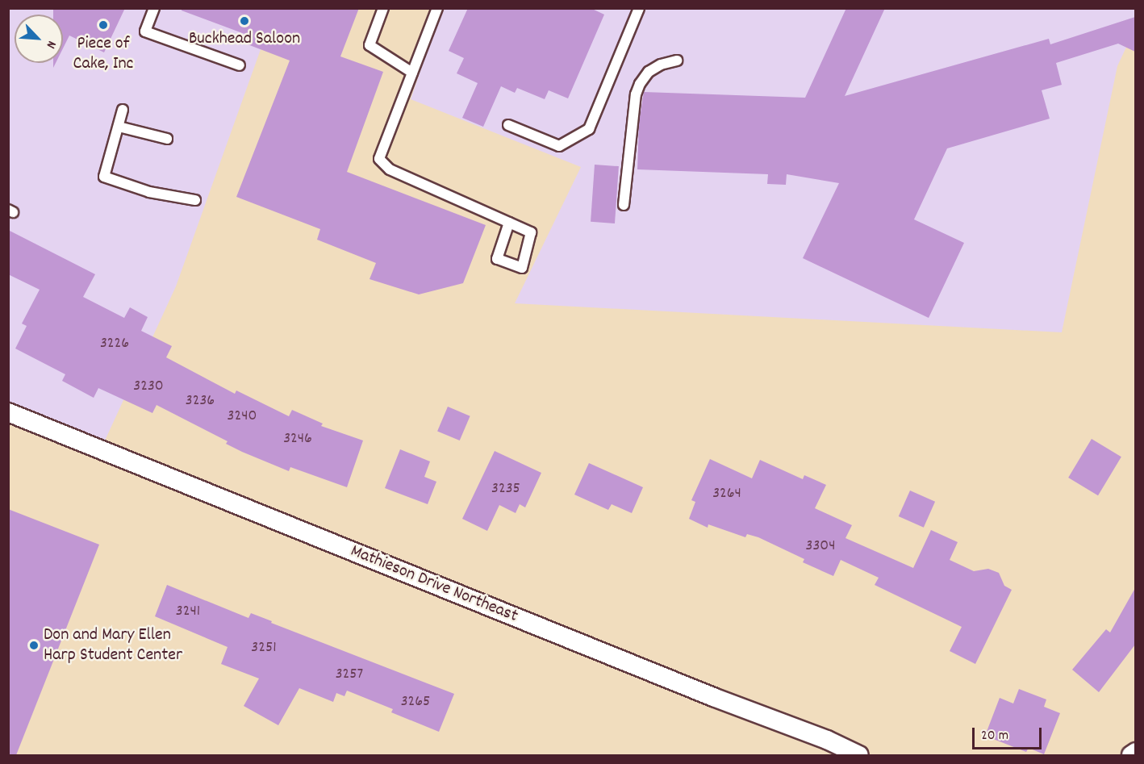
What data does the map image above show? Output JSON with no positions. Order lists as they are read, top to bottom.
{
  "streets": {
    "street": ["Mathieson Drive Northeast"]
  },
  "places": ["Buckhead Saloon", "Piece of Cake, Inc", "Don and Mary Ellen Harp Student Center"],
  "house_numbers": [
    "3226",
    "3230",
    "3236",
    "3240",
    "3246",
    "3235",
    "3264",
    "3304",
    "3241",
    "3251",
    "3257",
    "3265"
  ],
  "scale_bar": "20 m",
  "north": "bottom right"
}
